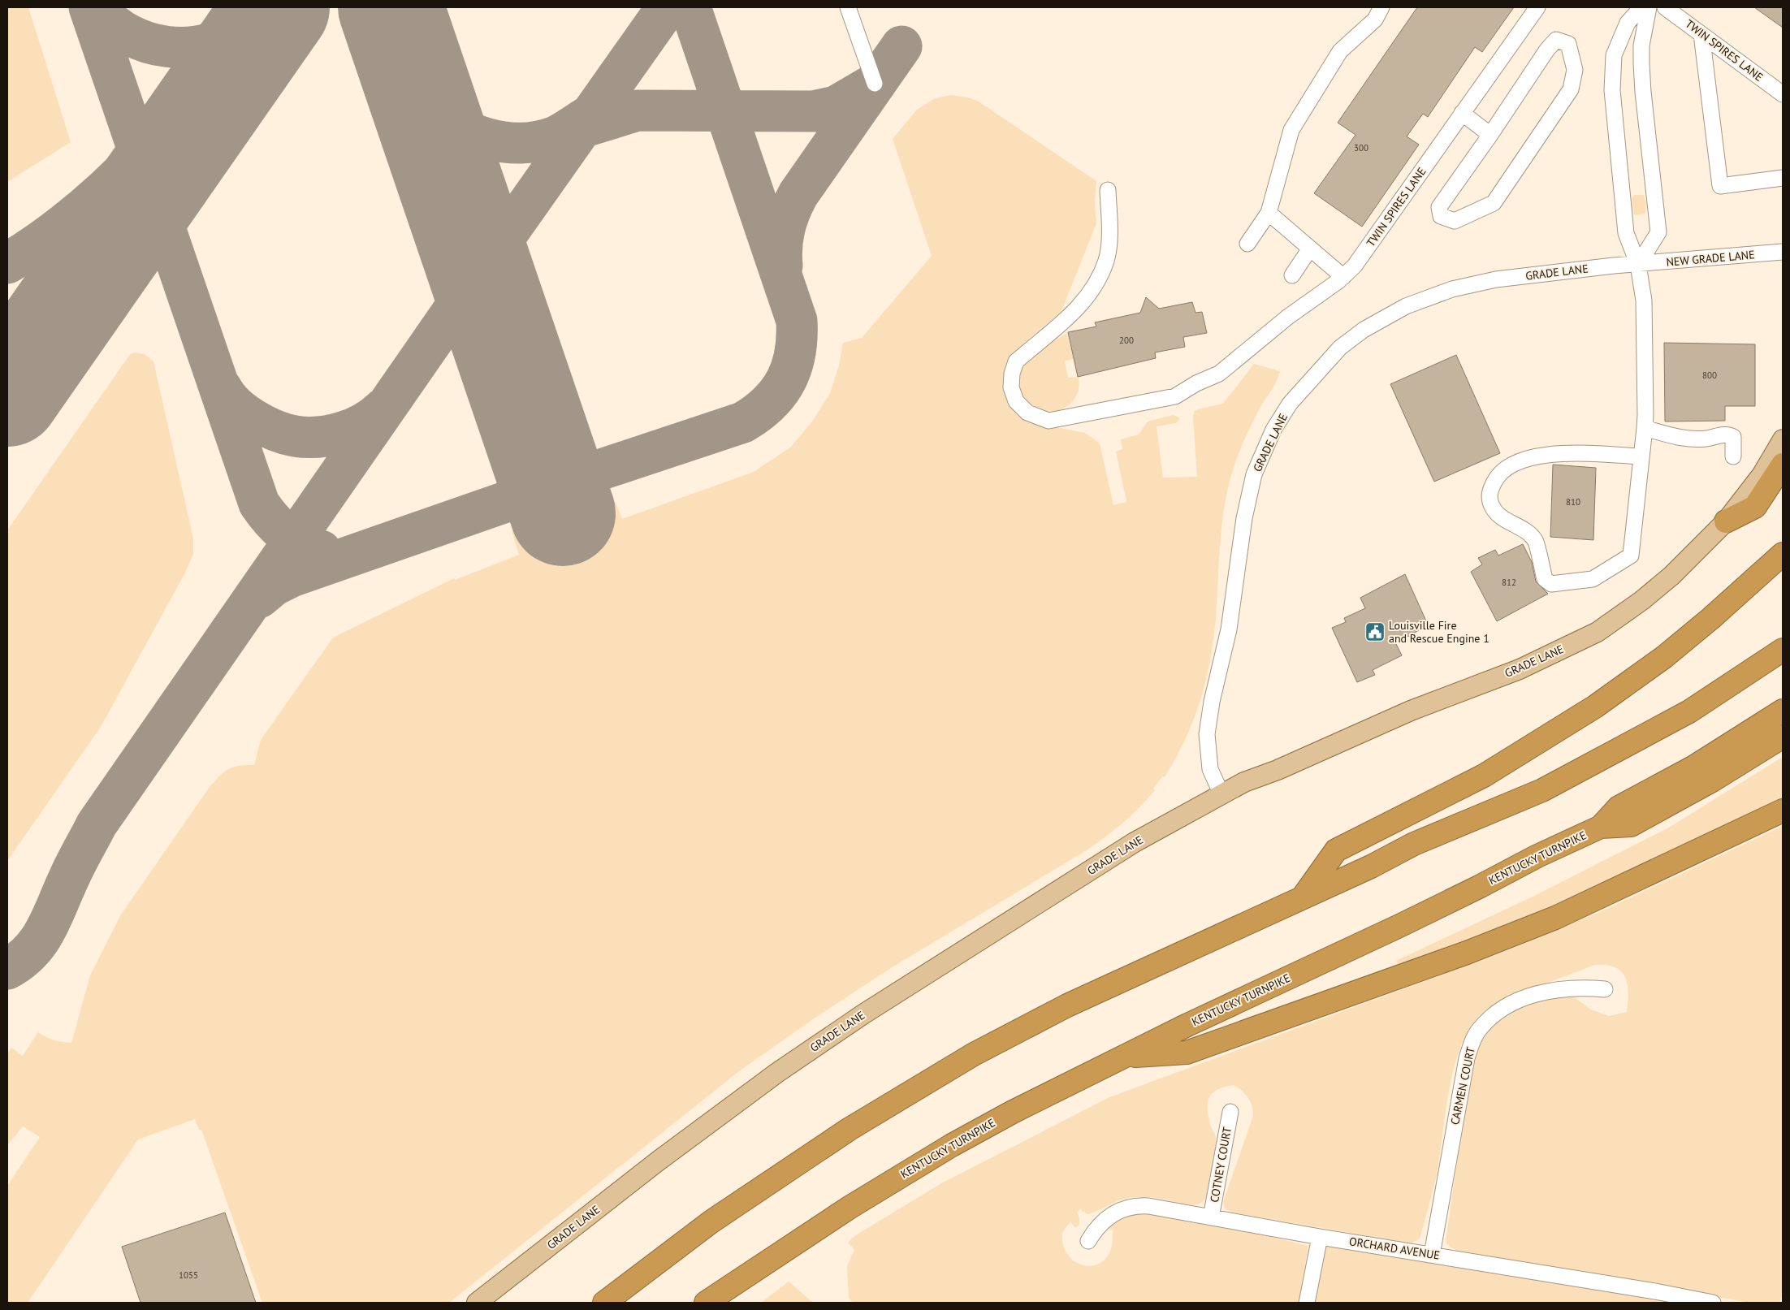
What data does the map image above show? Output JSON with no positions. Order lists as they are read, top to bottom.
{
  "streets": {
    "highway": ["KENTUCKY TURNPIKE"],
    "main road": ["GRADE LANE"],
    "street": [
      "TWIN SPIRES LANE",
      "NEW GRADE LANE",
      "CARMEN COURT",
      "COTNEY COURT",
      "ORCHARD AVENUE"
    ]
  },
  "crossings": [
    ["NEW GRADE LANE", "GRADE LANE"],
    ["CARMEN COURT", "ORCHARD AVENUE"],
    ["COTNEY COURT", "ORCHARD AVENUE"]
  ],
  "places": {
    "public building": ["Louisville Fire and Rescue Engine 1"]
  },
  "house_numbers": [
    "300",
    "200",
    "800",
    "810",
    "812",
    "1055"
  ]
}
